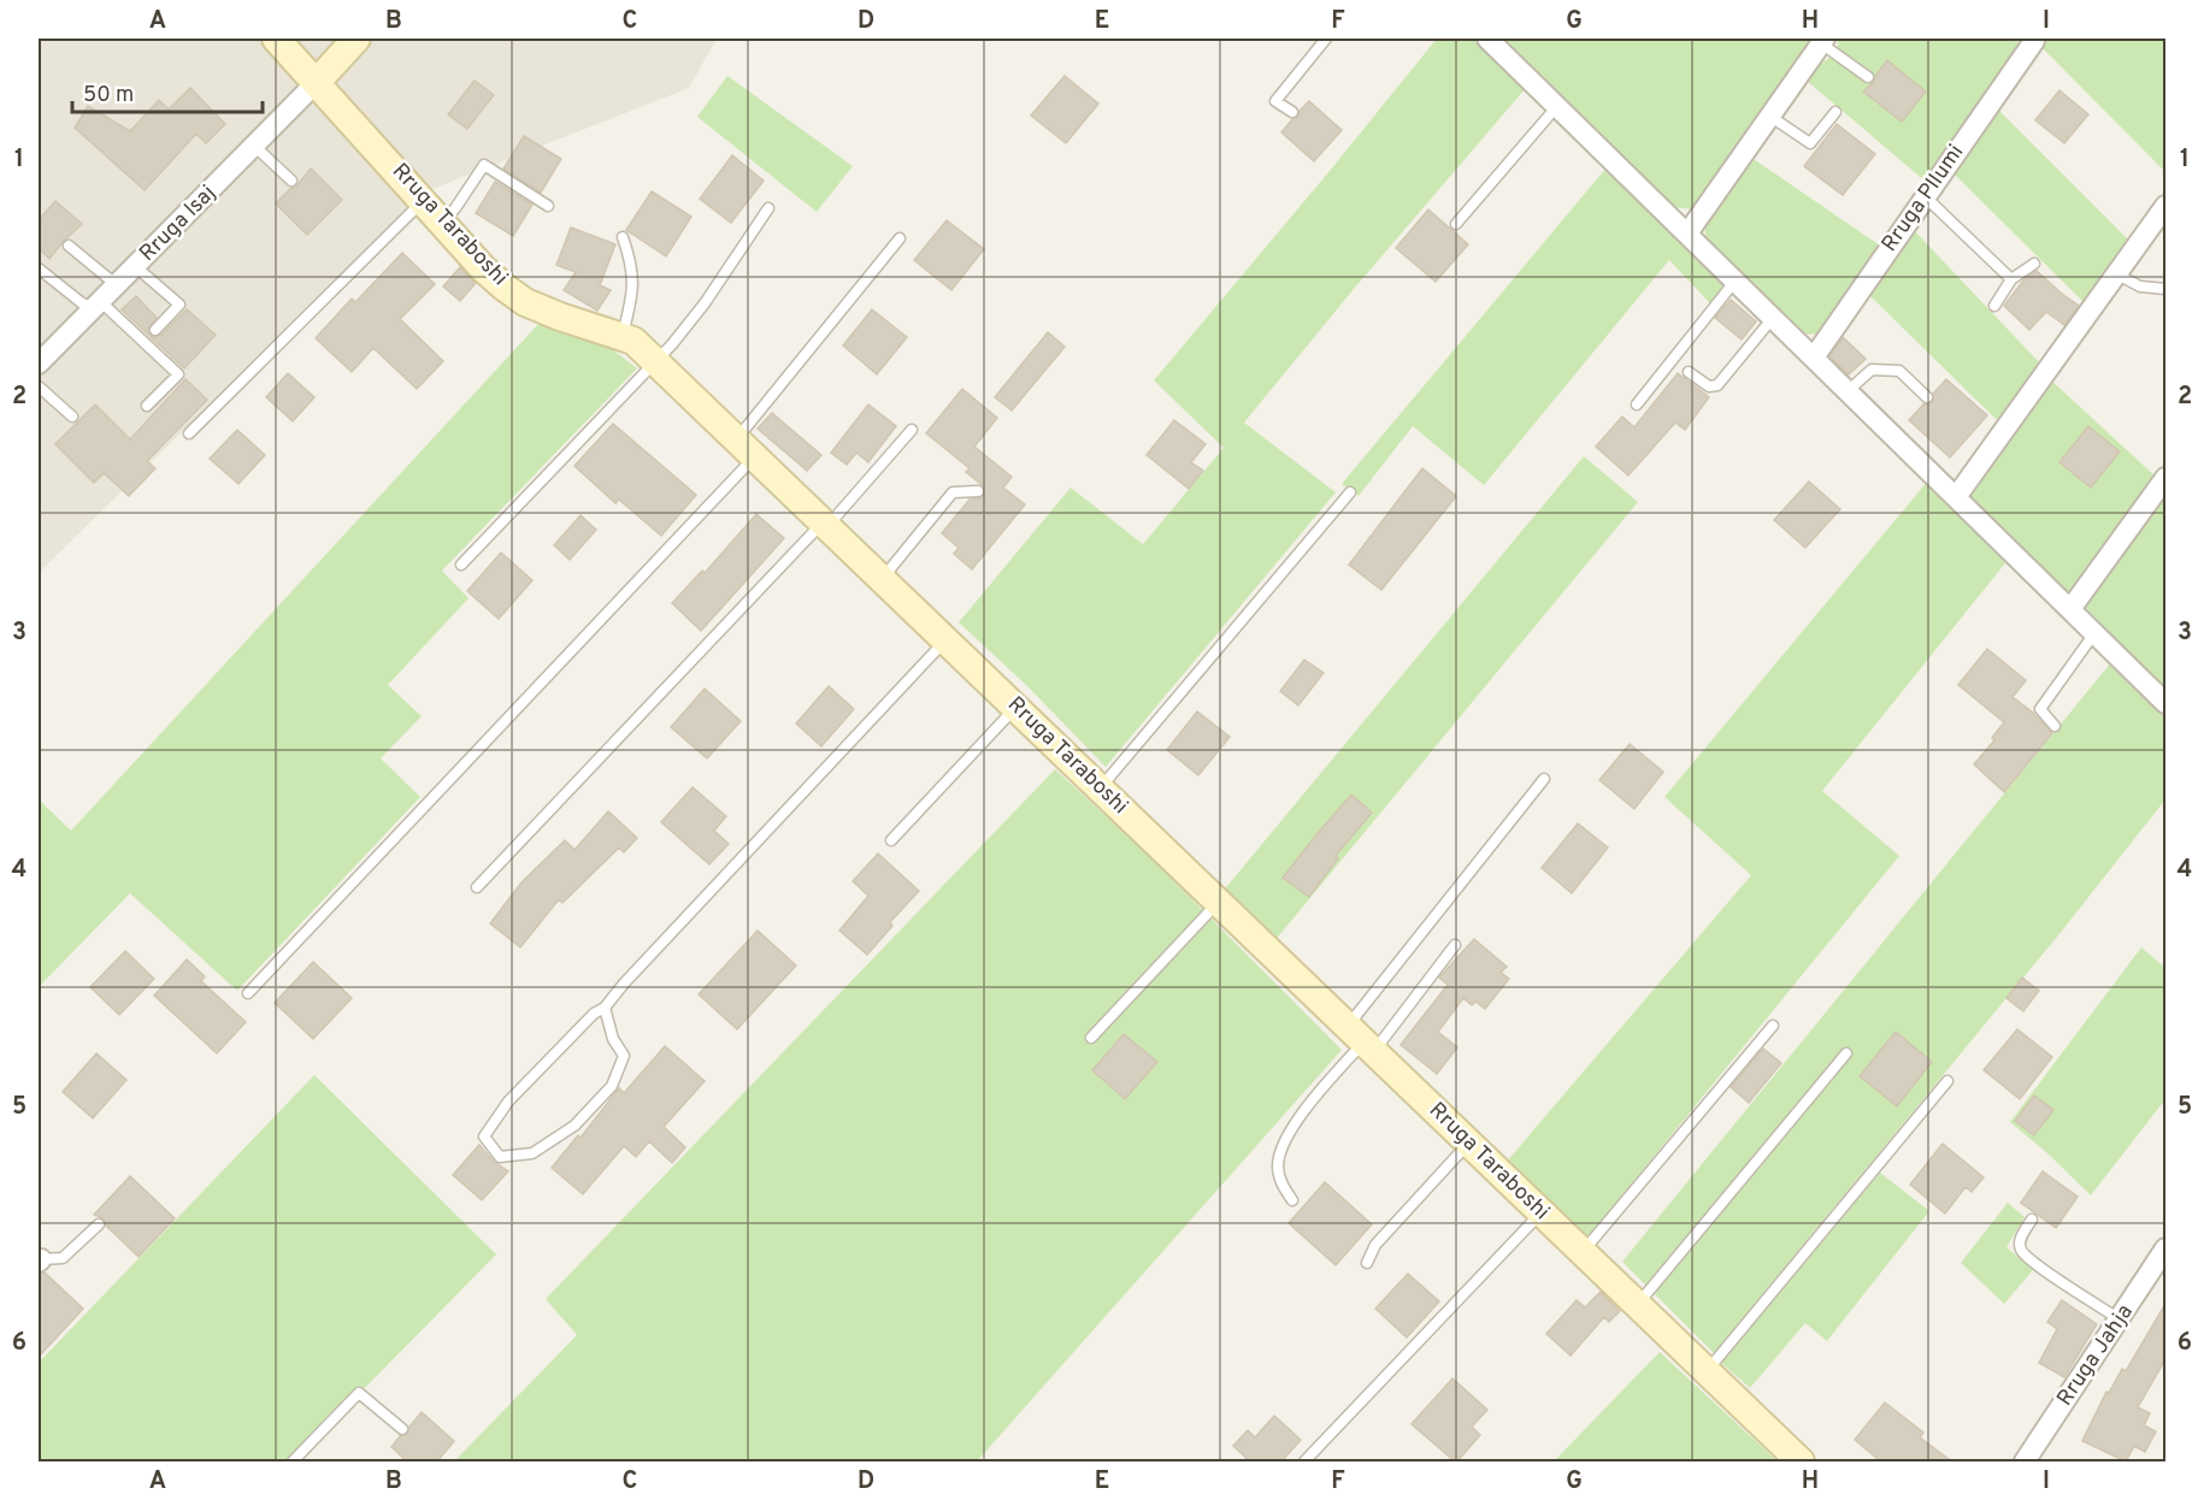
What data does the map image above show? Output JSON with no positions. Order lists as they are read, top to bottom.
{
  "streets": {
    "street": [
      "Rruga Pllumi",
      "Rruga Isaj",
      "Rruga Taraboshi",
      "Rruga Jahja"
    ]
  },
  "crossings": [
    ["Rruga Isaj", "Rruga Taraboshi"]
  ],
  "scale_bar": "50 m",
  "grid": {
    "columns": [
      "A",
      "B",
      "C",
      "D",
      "E",
      "F",
      "G",
      "H",
      "I"
    ],
    "rows": [
      "1",
      "2",
      "3",
      "4",
      "5",
      "6"
    ]
  }
}
